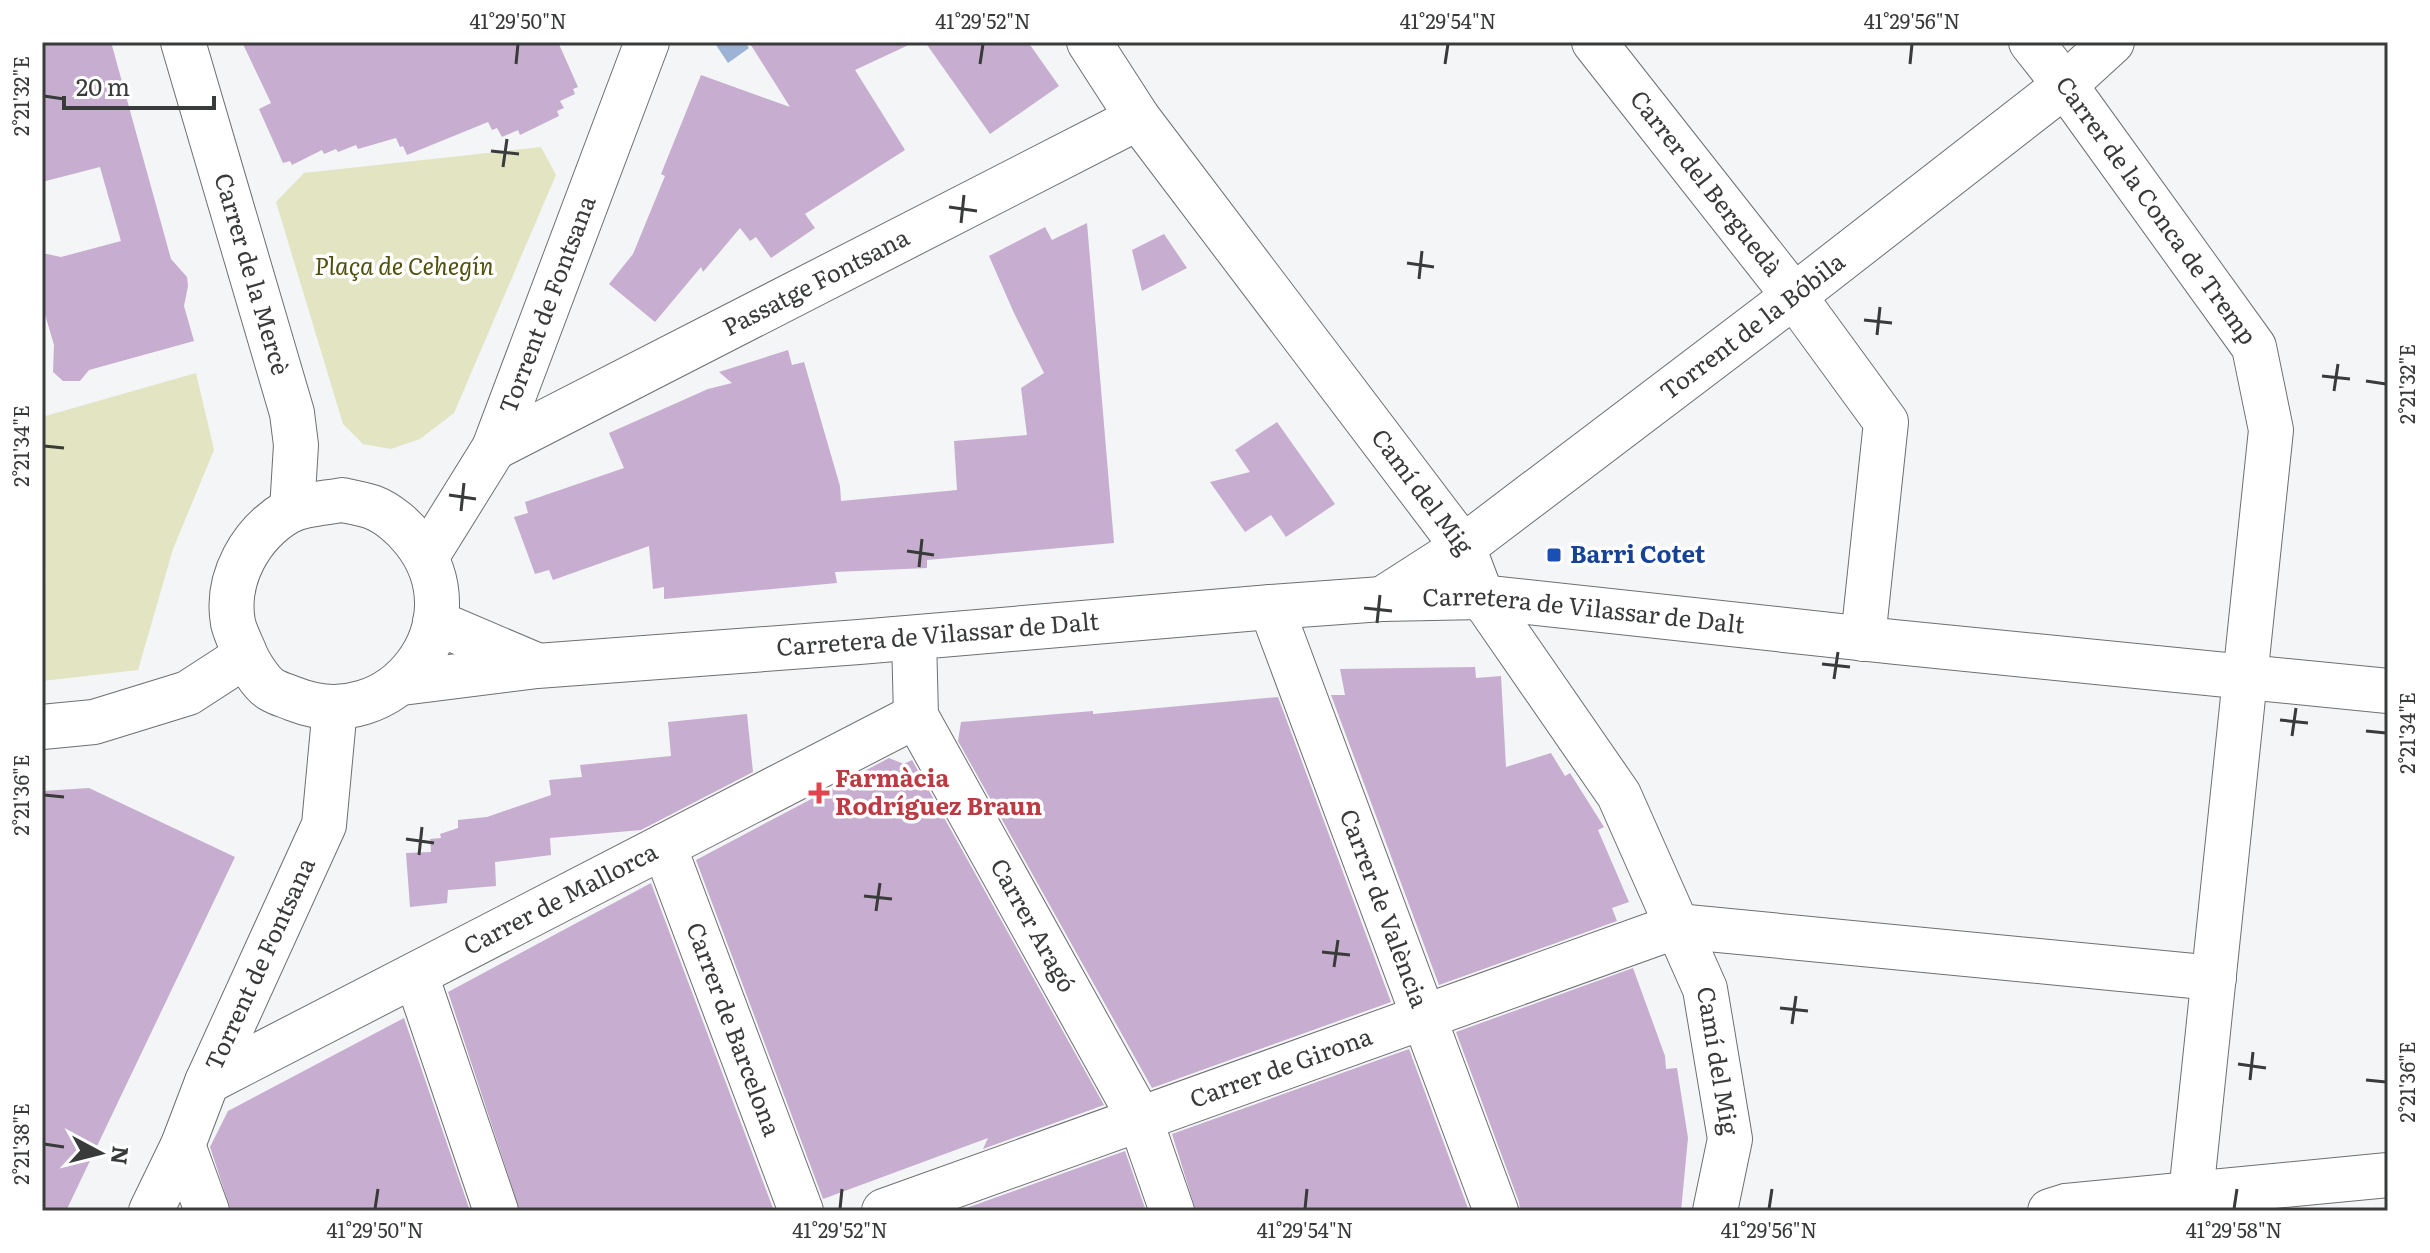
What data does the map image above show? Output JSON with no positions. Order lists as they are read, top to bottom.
{
  "streets": {
    "street": [
      "Carrer del Berguedà",
      "Carrer de la Conca de Tremp",
      "Carrer de la Mercè",
      "Passatge Fontsana",
      "Torrent de Fontsana",
      "Torrent de la Bóbila",
      "Camí del Mig",
      "Carretera de Vilassar de Dalt",
      "Carrer de Mallorca",
      "Carrer de València",
      "Carrer Aragó",
      "Carrer de Barcelona",
      "Carrer de Girona"
    ]
  },
  "crossings": [
    ["Carrer del Berguedà", "Torrent de la Bóbila"],
    ["Carrer del Berguedà", "Carretera de Vilassar de Dalt"],
    ["Carrer de la Conca de Tremp", "Torrent de la Bóbila"],
    ["Carrer de la Conca de Tremp", "Carretera de Vilassar de Dalt"],
    ["Carrer de la Mercè", "Torrent de Fontsana"],
    ["Carrer de la Mercè", "Carretera de Vilassar de Dalt"],
    ["Passatge Fontsana", "Torrent de Fontsana"],
    ["Passatge Fontsana", "Camí del Mig"],
    ["Torrent de Fontsana", "Carretera de Vilassar de Dalt"],
    ["Torrent de Fontsana", "Carrer de Mallorca"],
    ["Torrent de la Bóbila", "Camí del Mig"],
    ["Torrent de la Bóbila", "Carretera de Vilassar de Dalt"],
    ["Camí del Mig", "Carretera de Vilassar de Dalt"],
    ["Camí del Mig", "Carrer de Girona"],
    ["Carretera de Vilassar de Dalt", "Carrer de València"],
    ["Carretera de Vilassar de Dalt", "Carrer Aragó"],
    ["Carrer de Mallorca", "Carrer Aragó"],
    ["Carrer de Mallorca", "Carrer de Barcelona"],
    ["Carrer de València", "Carrer de Girona"],
    ["Carrer Aragó", "Carrer de Girona"]
  ],
  "parks": ["Plaça de Cehegín"],
  "places": {
    "transit": ["Barri Cotet"],
    "health": ["Farmàcia Rodríguez Braun"]
  },
  "scale_bar": "20 m",
  "north": "right",
  "coordinates": [
    "41°29'50\"N",
    "41°29'52\"N",
    "41°29'54\"N",
    "41°29'56\"N",
    "2°21'32\"E",
    "2°21'34\"E",
    "2°21'36\"E",
    "2°21'38\"E",
    "41°29'58\"N"
  ]
}
